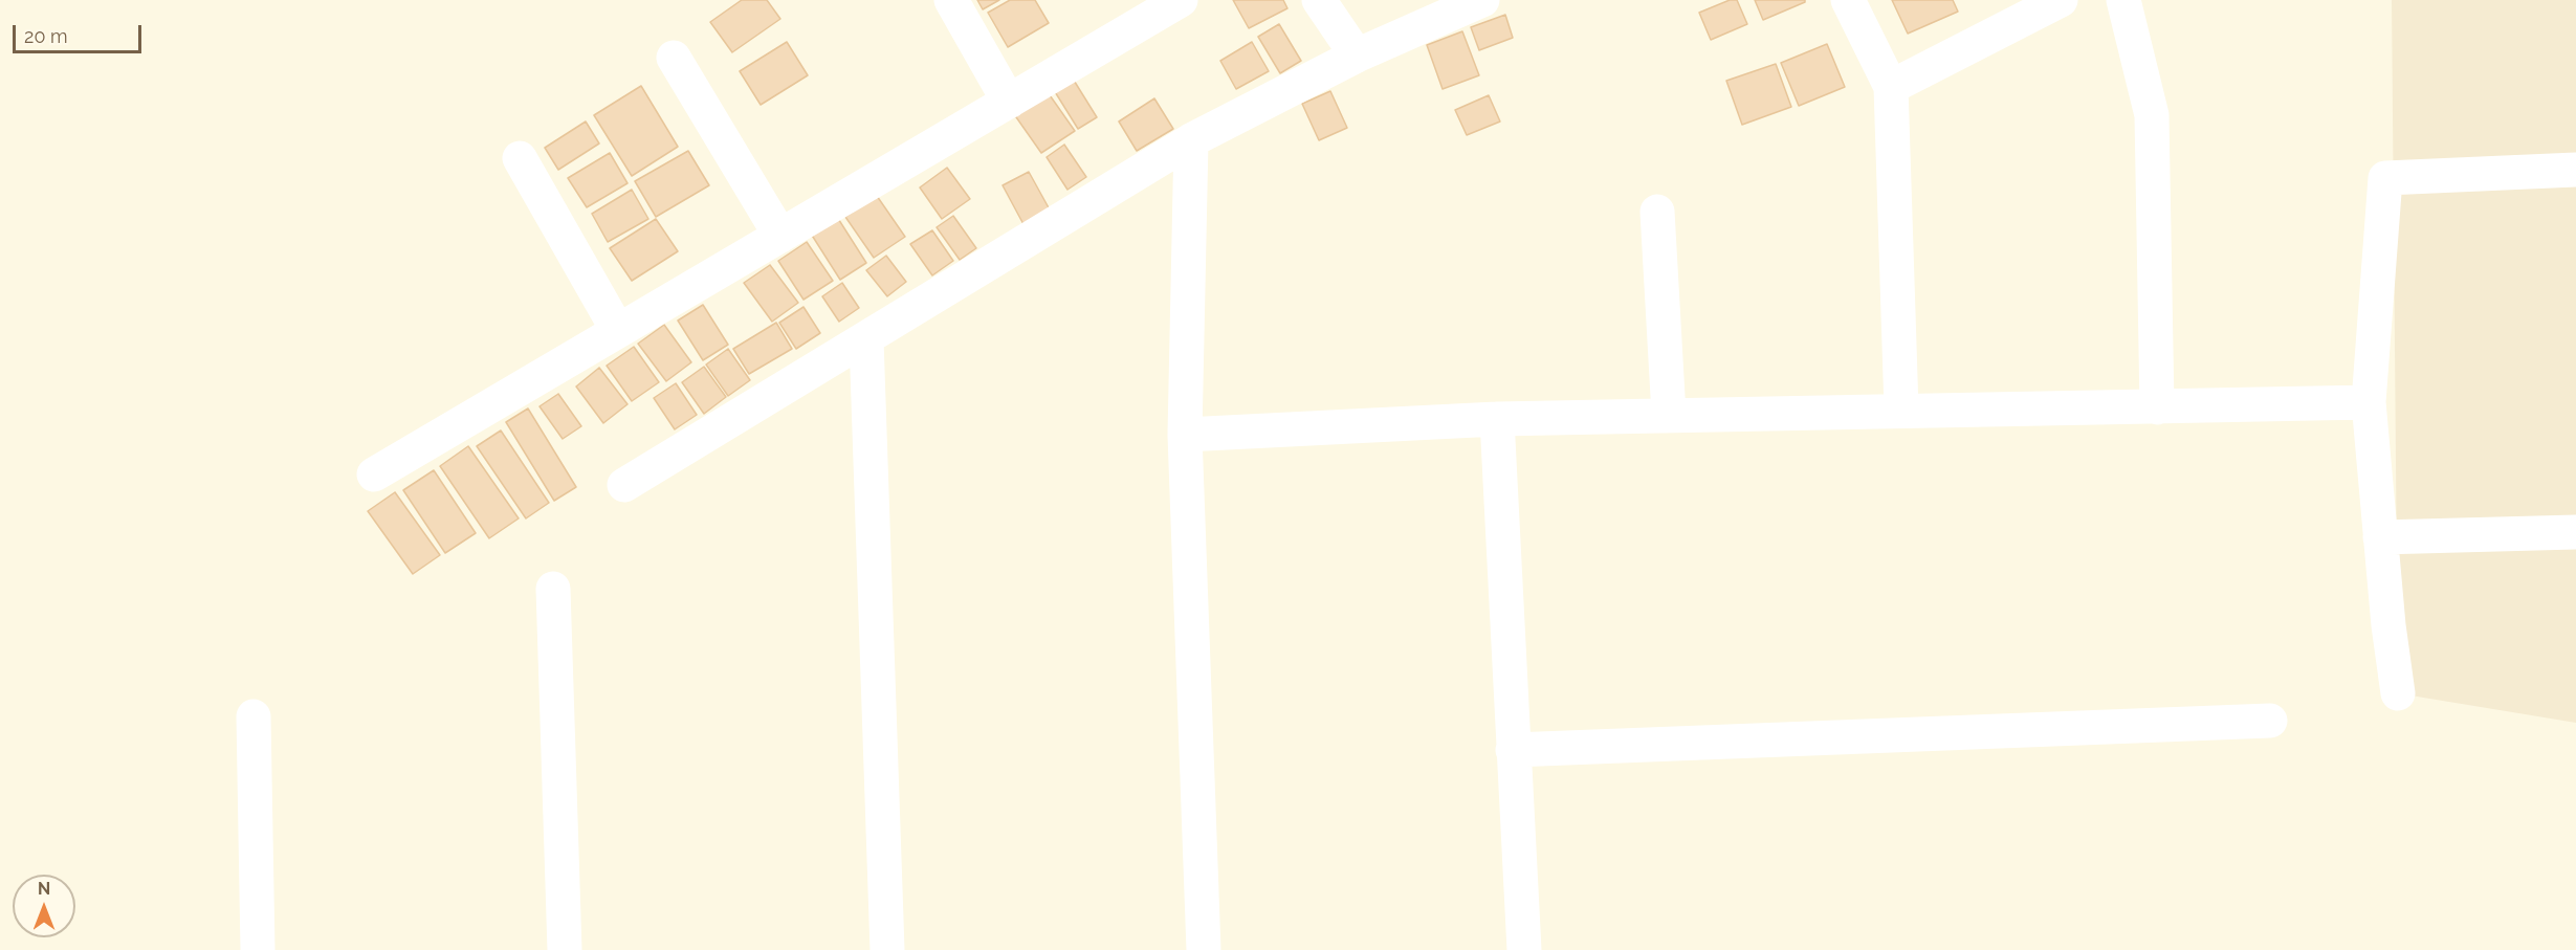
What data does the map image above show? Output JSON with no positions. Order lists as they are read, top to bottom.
{
  "scale_bar": "20 m",
  "north": "top"
}
